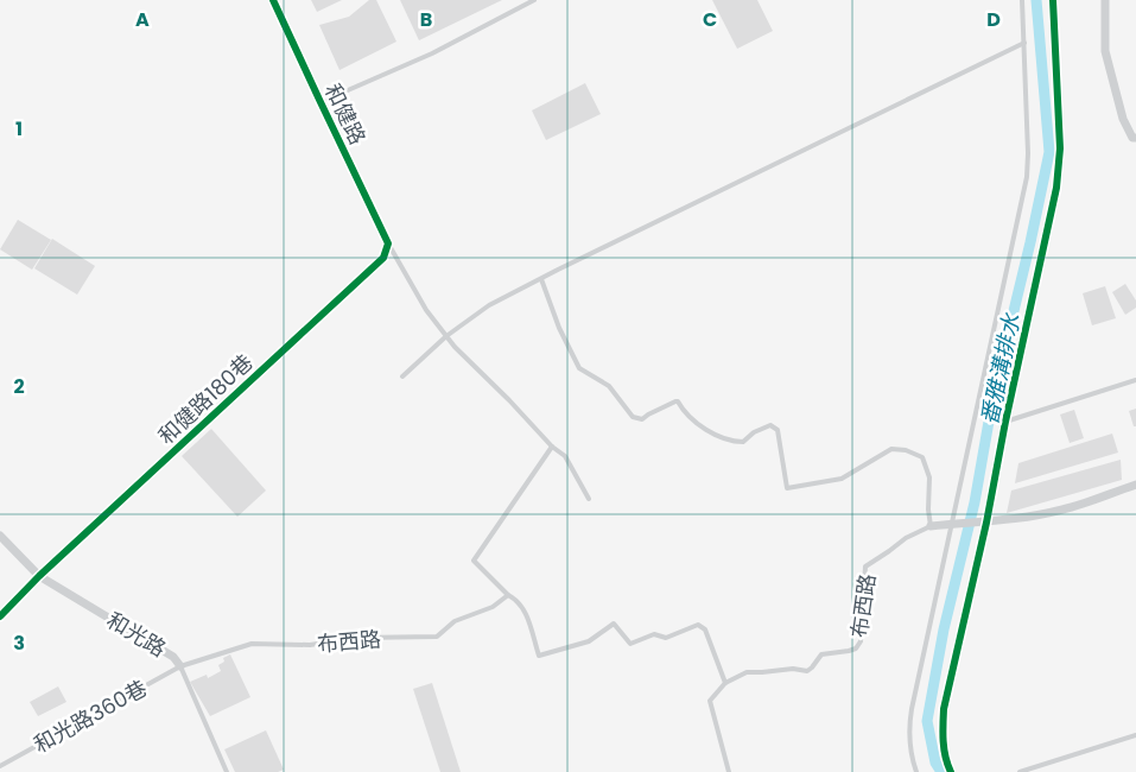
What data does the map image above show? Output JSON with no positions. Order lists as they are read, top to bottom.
{
  "streets": {
    "street": ["和健路", "和健路180巷", "和光路"],
    "lane": ["布西路", "和光路360巷"]
  },
  "crossings": [
    ["和健路", "和健路180巷"],
    ["和健路180巷", "和光路"],
    ["布西路", "和光路"],
    ["布西路", "和光路360巷"],
    ["和光路", "和光路360巷"]
  ],
  "water": ["番雅溝排水"],
  "grid": {
    "columns": [
      "A",
      "B",
      "C",
      "D"
    ],
    "rows": ["1", "2", "3"]
  }
}
